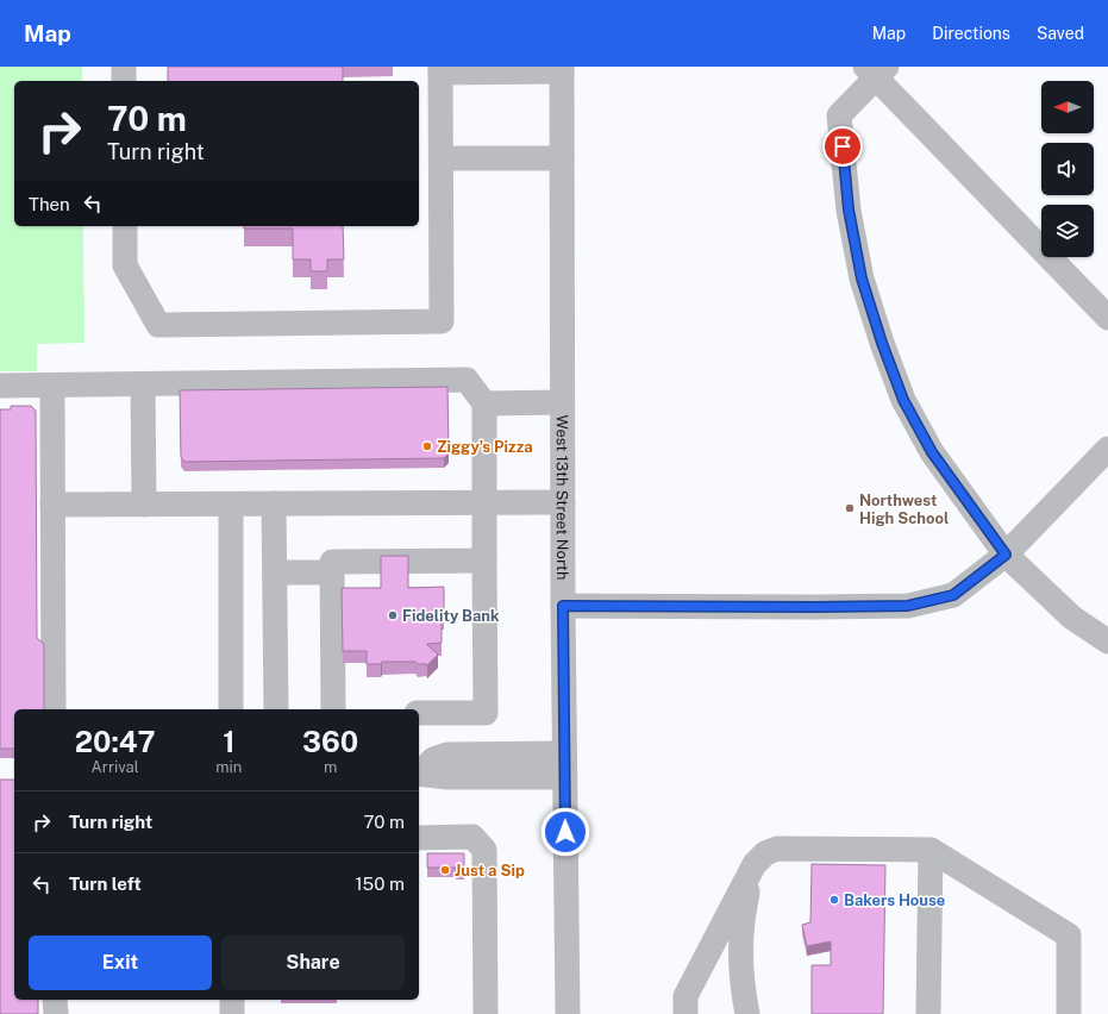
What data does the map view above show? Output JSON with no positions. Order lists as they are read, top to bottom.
{
  "streets": {
    "street": ["West 13th Street North"]
  },
  "places": [
    "Ziggy's Pizza",
    "Northwest High School",
    "Fidelity Bank",
    "Just a Sip",
    "Bakers House"
  ],
  "north": "left",
  "page": {
    "header": "Map",
    "nav": ["Map", "Directions", "Saved"],
    "turn": ["70 m", "Turn right"],
    "then": "Then",
    "eta": [
      "20:47",
      "Arrival",
      "1",
      "min",
      "360",
      "m"
    ],
    "list": [
      {
        "name": "Turn right",
        "value": "70 m"
      },
      {
        "name": "Turn left",
        "value": "150 m"
      }
    ],
    "buttons": ["Exit", "Share"]
  }
}
